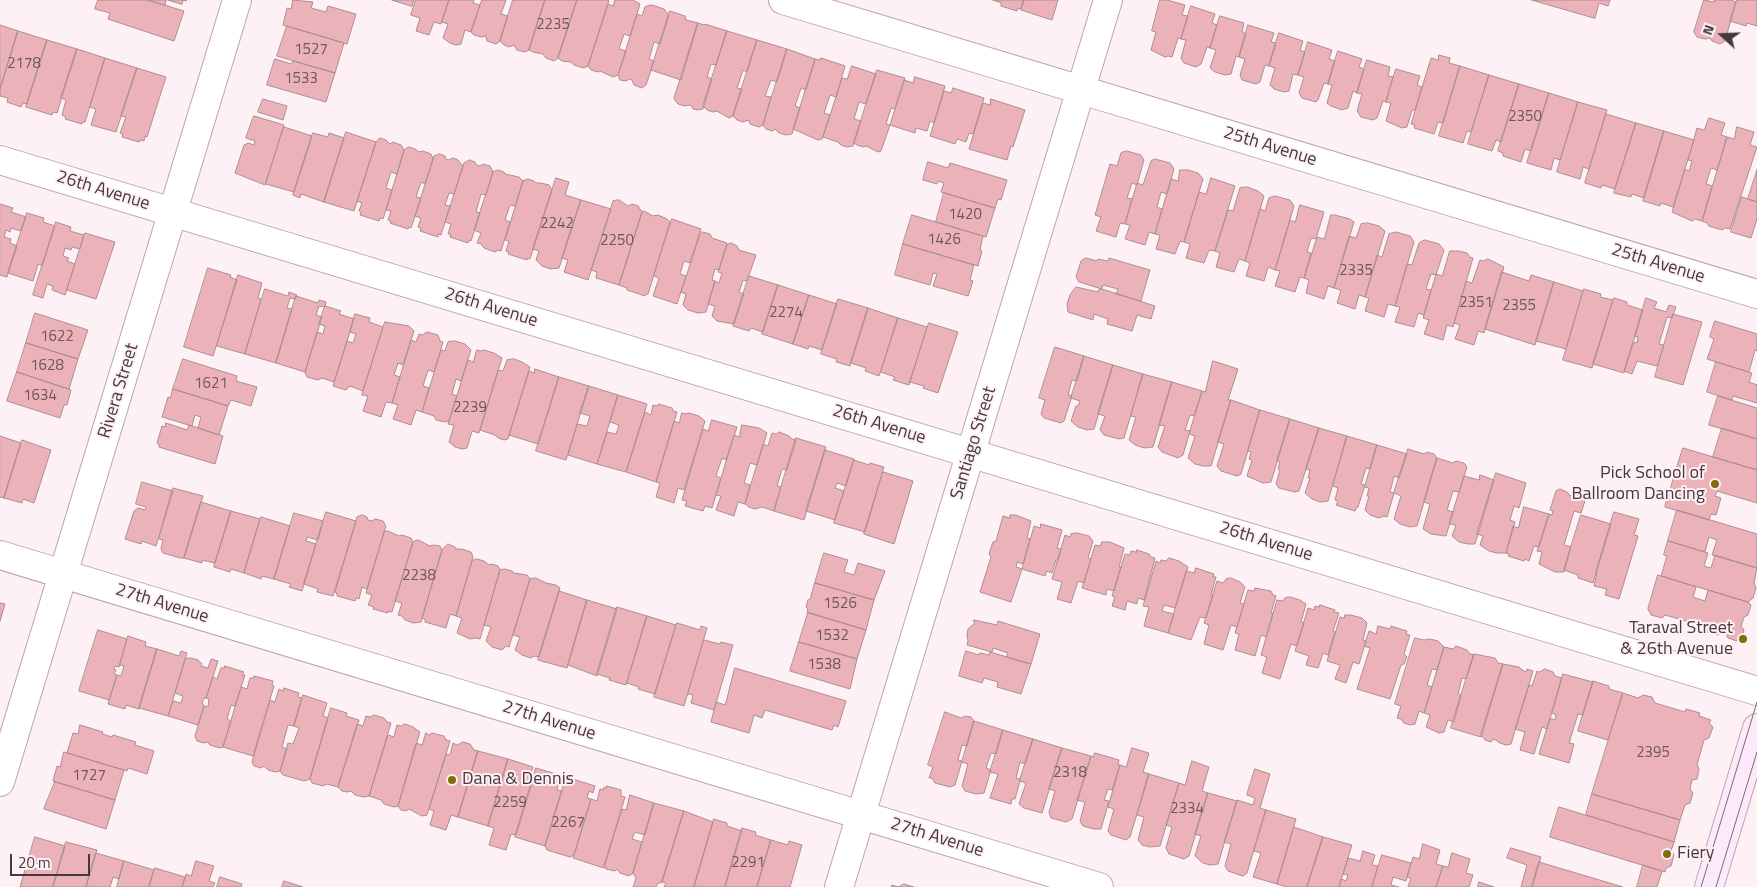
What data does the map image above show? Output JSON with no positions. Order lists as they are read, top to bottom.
{
  "streets": {
    "street": [
      "25th Avenue",
      "26th Avenue",
      "Rivera Street",
      "Santiago Street",
      "27th Avenue"
    ]
  },
  "crossings": [
    ["25th Avenue", "Santiago Street"],
    ["26th Avenue", "Rivera Street"],
    ["26th Avenue", "Santiago Street"],
    ["Rivera Street", "27th Avenue"],
    ["Santiago Street", "27th Avenue"]
  ],
  "places": [
    "Pick School of Ballroom Dancing",
    "Taraval Street & 26th Avenue",
    "Dana & Dennis",
    "Fiery"
  ],
  "house_numbers": [
    "2235",
    "1527",
    "2178",
    "1533",
    "2350",
    "1420",
    "2242",
    "1426",
    "2250",
    "2335",
    "2351",
    "2355",
    "2274",
    "1622",
    "1628",
    "1621",
    "1634",
    "2239",
    "2238",
    "1526",
    "1532",
    "1538",
    "2395",
    "2318",
    "1727",
    "2259",
    "2334",
    "2267",
    "2291"
  ],
  "scale_bar": "20 m",
  "north": "left"
}
